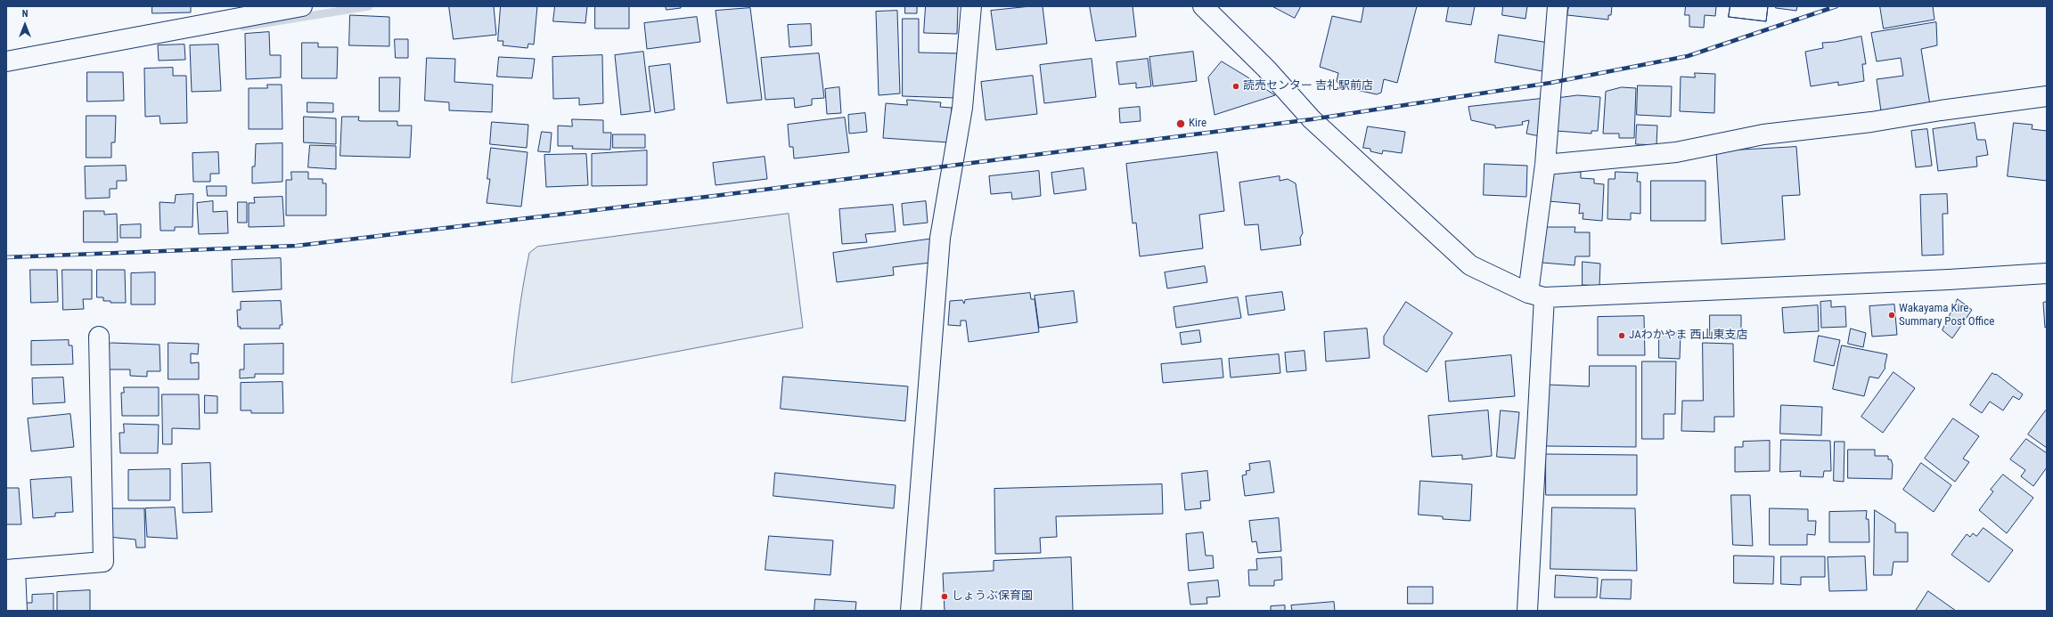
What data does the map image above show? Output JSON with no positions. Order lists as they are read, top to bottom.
{
  "places": [
    "読売センター 吉礼駅前店",
    "Kire",
    "Wakayama Kire Summary Post Office",
    "JAわかやま 西山東支店",
    "しょうぶ保育園"
  ],
  "north": "top"
}
